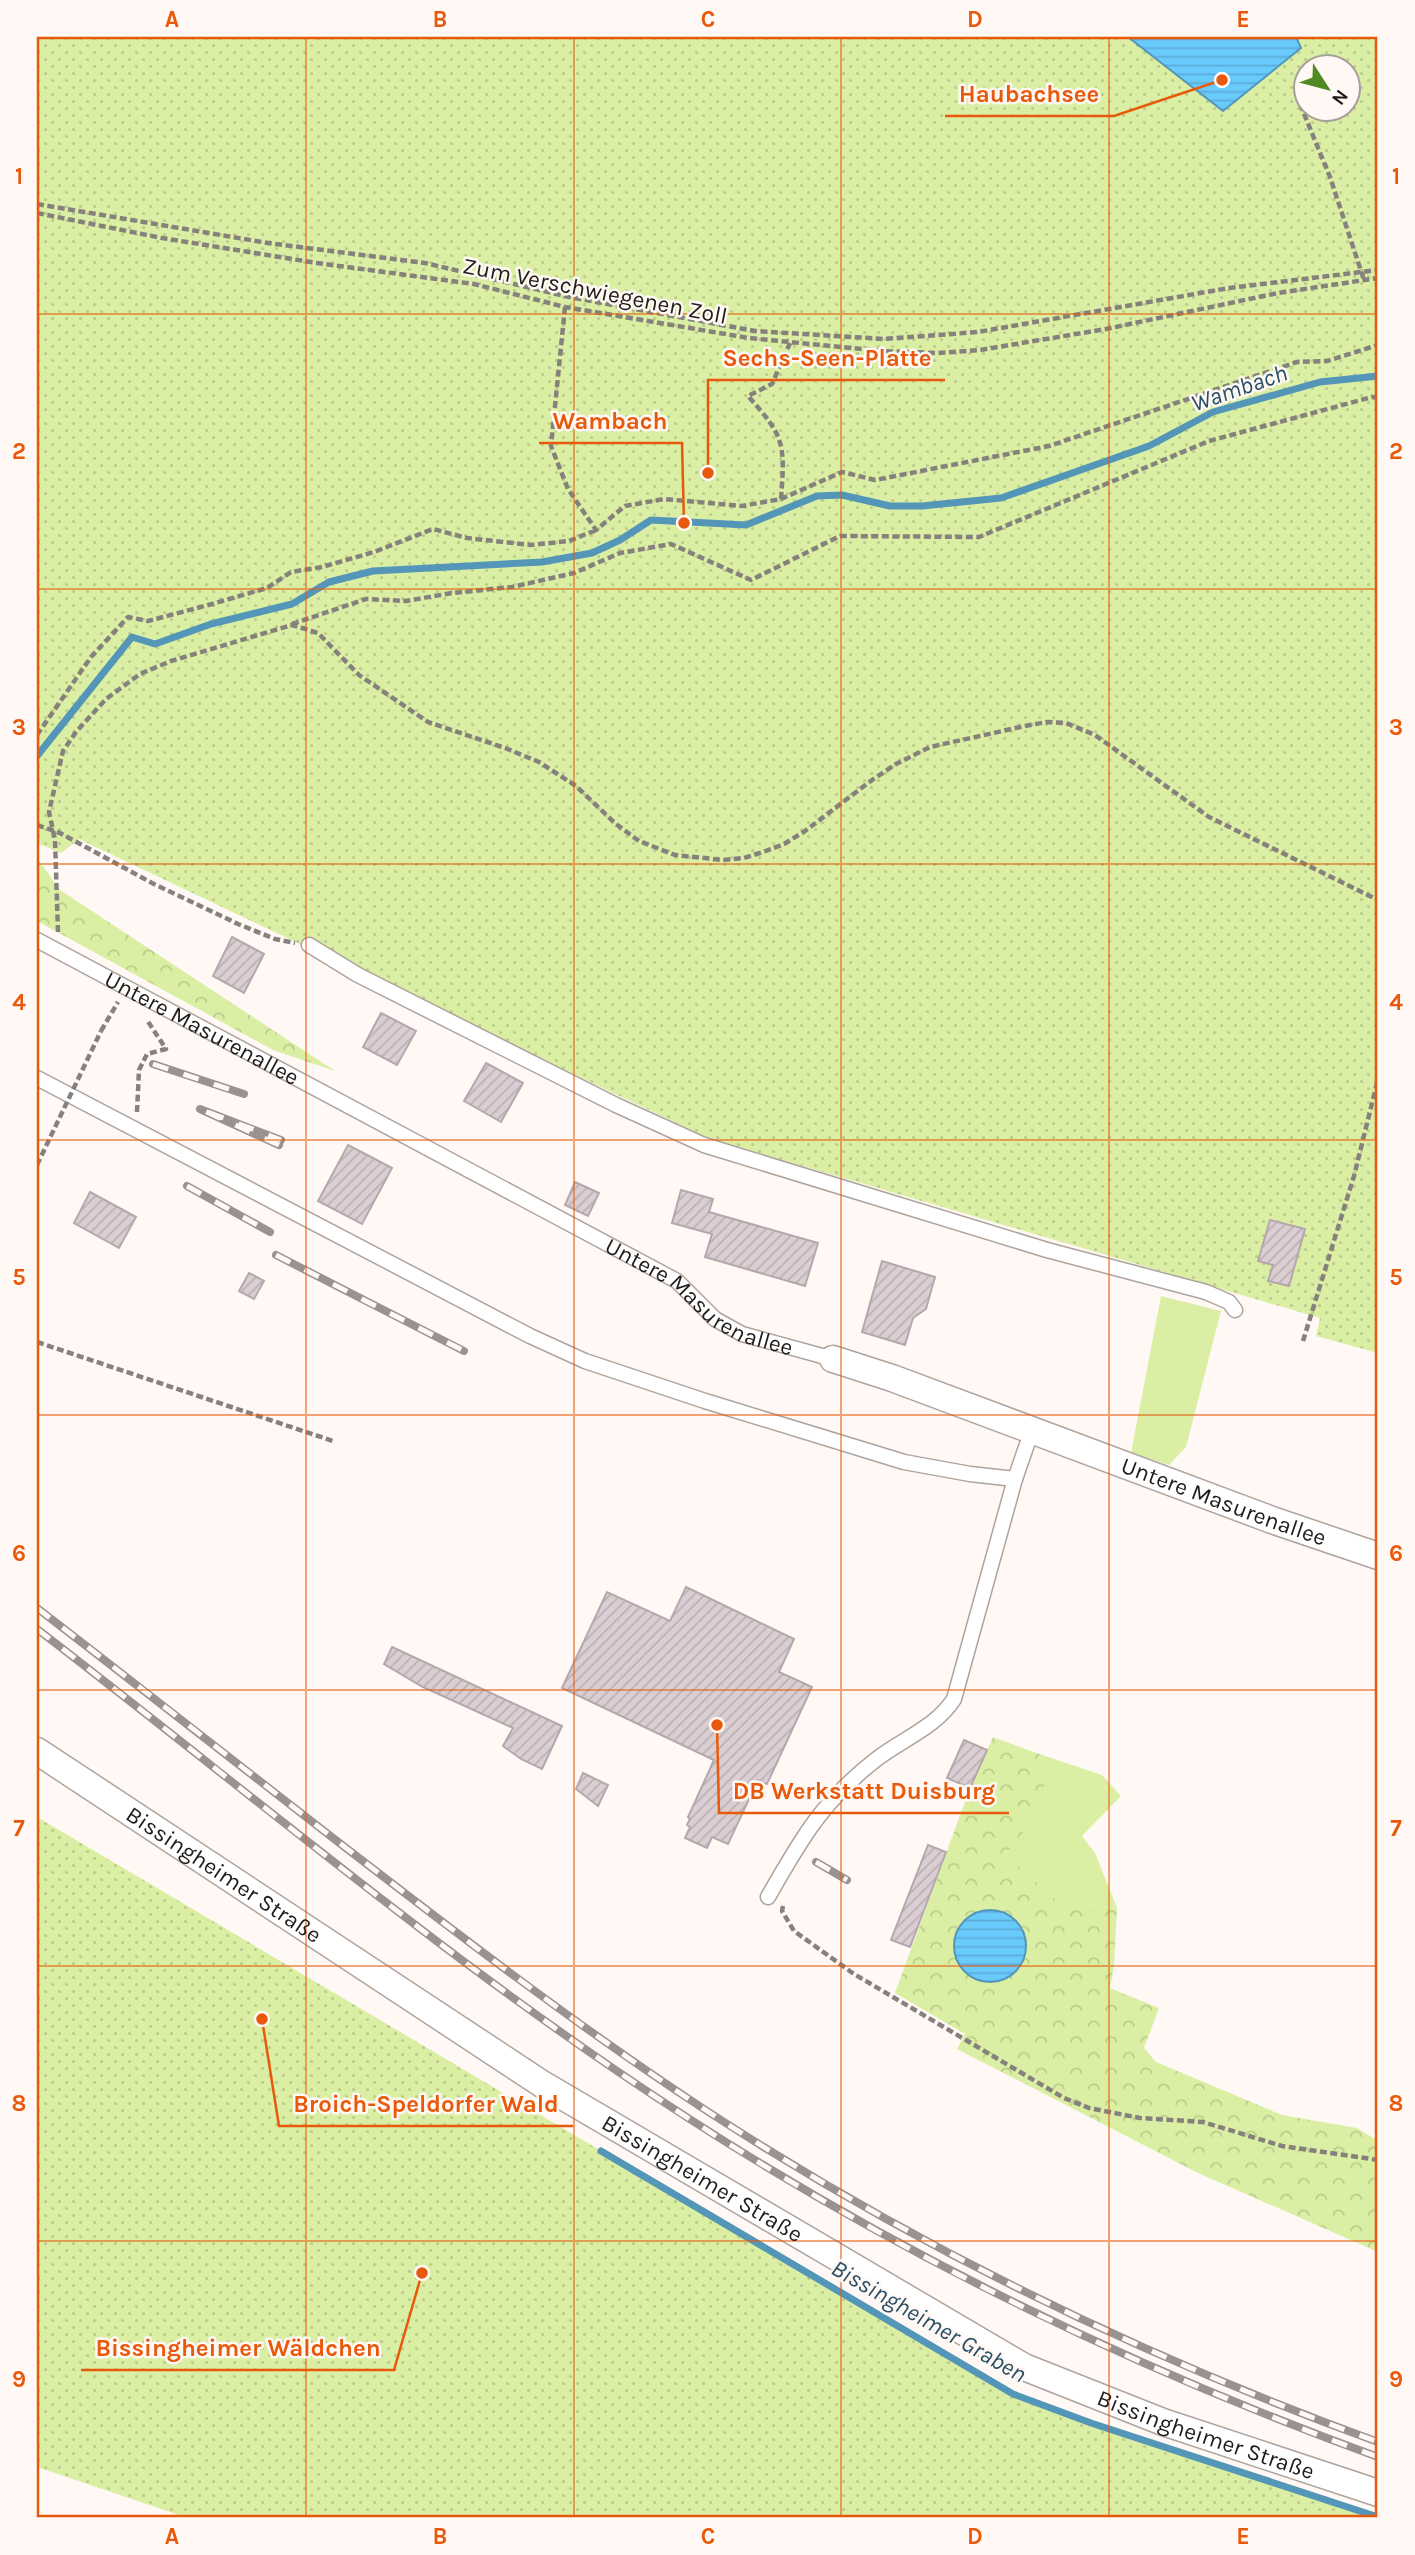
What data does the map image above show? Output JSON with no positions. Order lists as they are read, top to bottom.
{
  "streets": {
    "street": ["Untere Masurenallee", "Bissingheimer Straße"],
    "path": ["Zum Verschwiegenen Zoll"]
  },
  "water": ["Wambach", "Bissingheimer Graben"],
  "places": [
    "Haubachsee",
    "Sechs-Seen-Platte",
    "Wambach",
    "DB Werkstatt Duisburg",
    "Broich-Speldorfer Wald",
    "Bissingheimer Wäldchen"
  ],
  "north": "bottom right",
  "grid": {
    "columns": [
      "A",
      "B",
      "C",
      "D",
      "E"
    ],
    "rows": [
      "1",
      "2",
      "3",
      "4",
      "5",
      "6",
      "7",
      "8",
      "9"
    ]
  }
}
